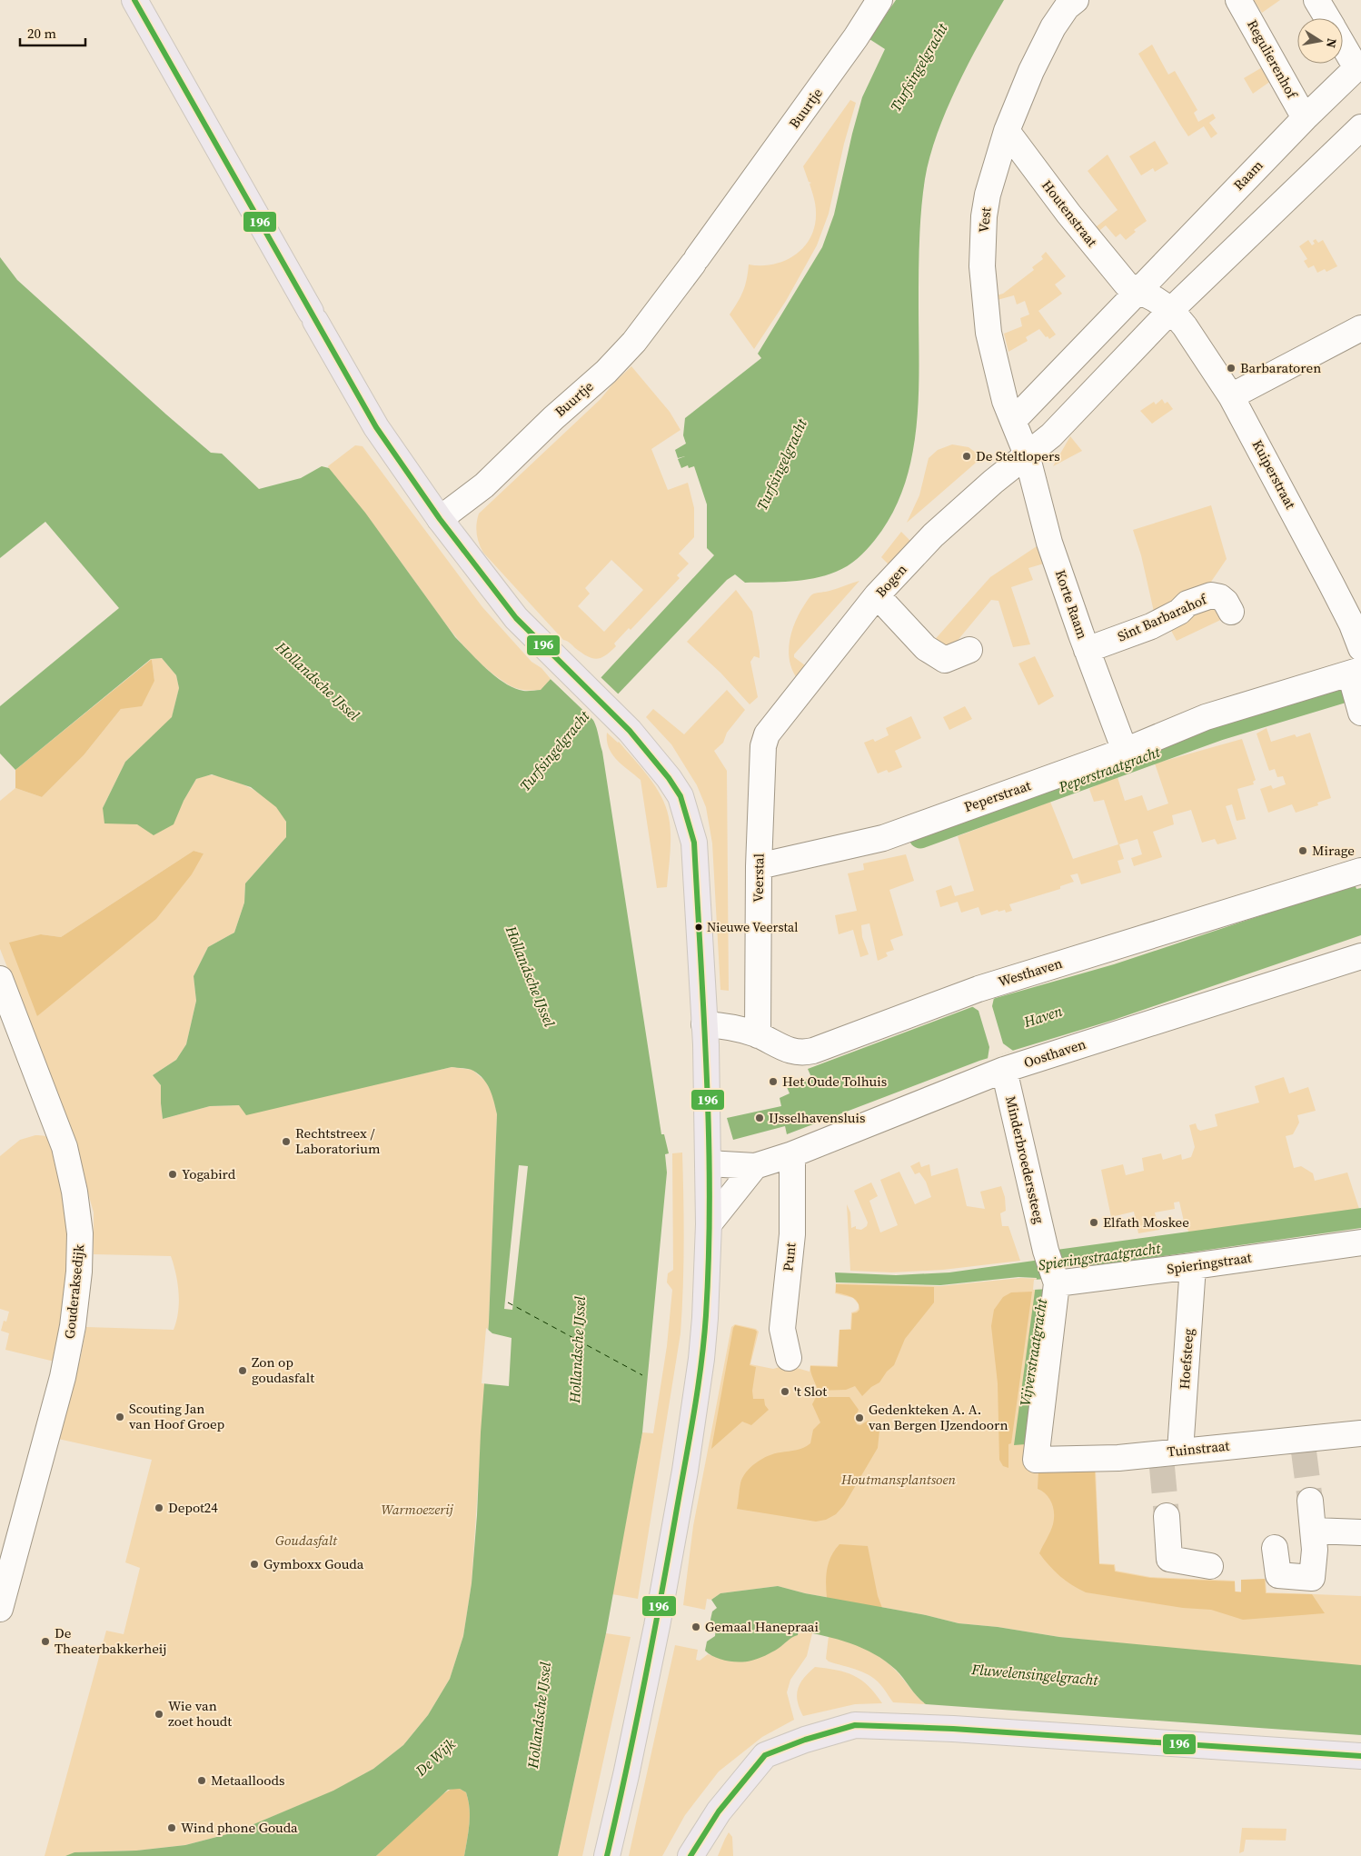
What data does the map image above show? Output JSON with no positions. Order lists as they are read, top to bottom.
{
  "streets": {
    "street": [
      "Regulierenhof",
      "Buurtje",
      "Raam",
      "Houtenstraat",
      "Vest",
      "Kuiperstraat",
      "Bogen",
      "Korte Raam",
      "Sint Barbarahof",
      "Peperstraat",
      "Veerstal",
      "Westhaven",
      "Oosthaven",
      "Minderbroederssteeg",
      "Punt",
      "Spieringstraat",
      "Gouderaksedijk",
      "Hoefsteeg",
      "Tuinstraat"
    ]
  },
  "crossings": [
    ["Regulierenhof", "Raam"],
    ["Raam", "Houtenstraat"],
    ["Raam", "Vest"],
    ["Houtenstraat", "Vest"],
    ["Vest", "Bogen"],
    ["Vest", "Korte Raam"],
    ["Bogen", "Korte Raam"],
    ["Bogen", "Veerstal"],
    ["Korte Raam", "Sint Barbarahof"],
    ["Korte Raam", "Peperstraat"],
    ["Peperstraat", "Veerstal"],
    ["Veerstal", "Westhaven"],
    ["Oosthaven", "Minderbroederssteeg"],
    ["Oosthaven", "Punt"],
    ["Minderbroederssteeg", "Spieringstraat"],
    ["Minderbroederssteeg", "Tuinstraat"],
    ["Spieringstraat", "Hoefsteeg"],
    ["Hoefsteeg", "Tuinstraat"]
  ],
  "water": [
    "Turfsingelgracht",
    "Hollandsche IJssel",
    "Peperstraatgracht",
    "Haven",
    "Spieringstraatgracht",
    "Vijverstraatgracht",
    "Fluwelensingelgracht",
    "De Wijk"
  ],
  "parks": ["Houtmansplantsoen", "Warmoezerij", "Goudasfalt"],
  "places": [
    "Barbaratoren",
    "De Steltlopers",
    "Mirage",
    "Nieuwe Veerstal",
    "Het Oude Tolhuis",
    "IJsselhavensluis",
    "Rechtstreex / Laboratorium",
    "Yogabird",
    "Elfath Moskee",
    "Zon op goudasfalt",
    "'t Slot",
    "Scouting Jan van Hoof Groep",
    "Gedenkteken A. A. van Bergen IJzendoorn",
    "Depot24",
    "Gymboxx Gouda",
    "Gemaal Hanepraai",
    "De Theaterbakkerheij",
    "Wie van zoet houdt",
    "Metaalloods",
    "Wind phone Gouda"
  ],
  "lines": ["transit line 196"],
  "scale_bar": "20 m",
  "north": "right"
}
